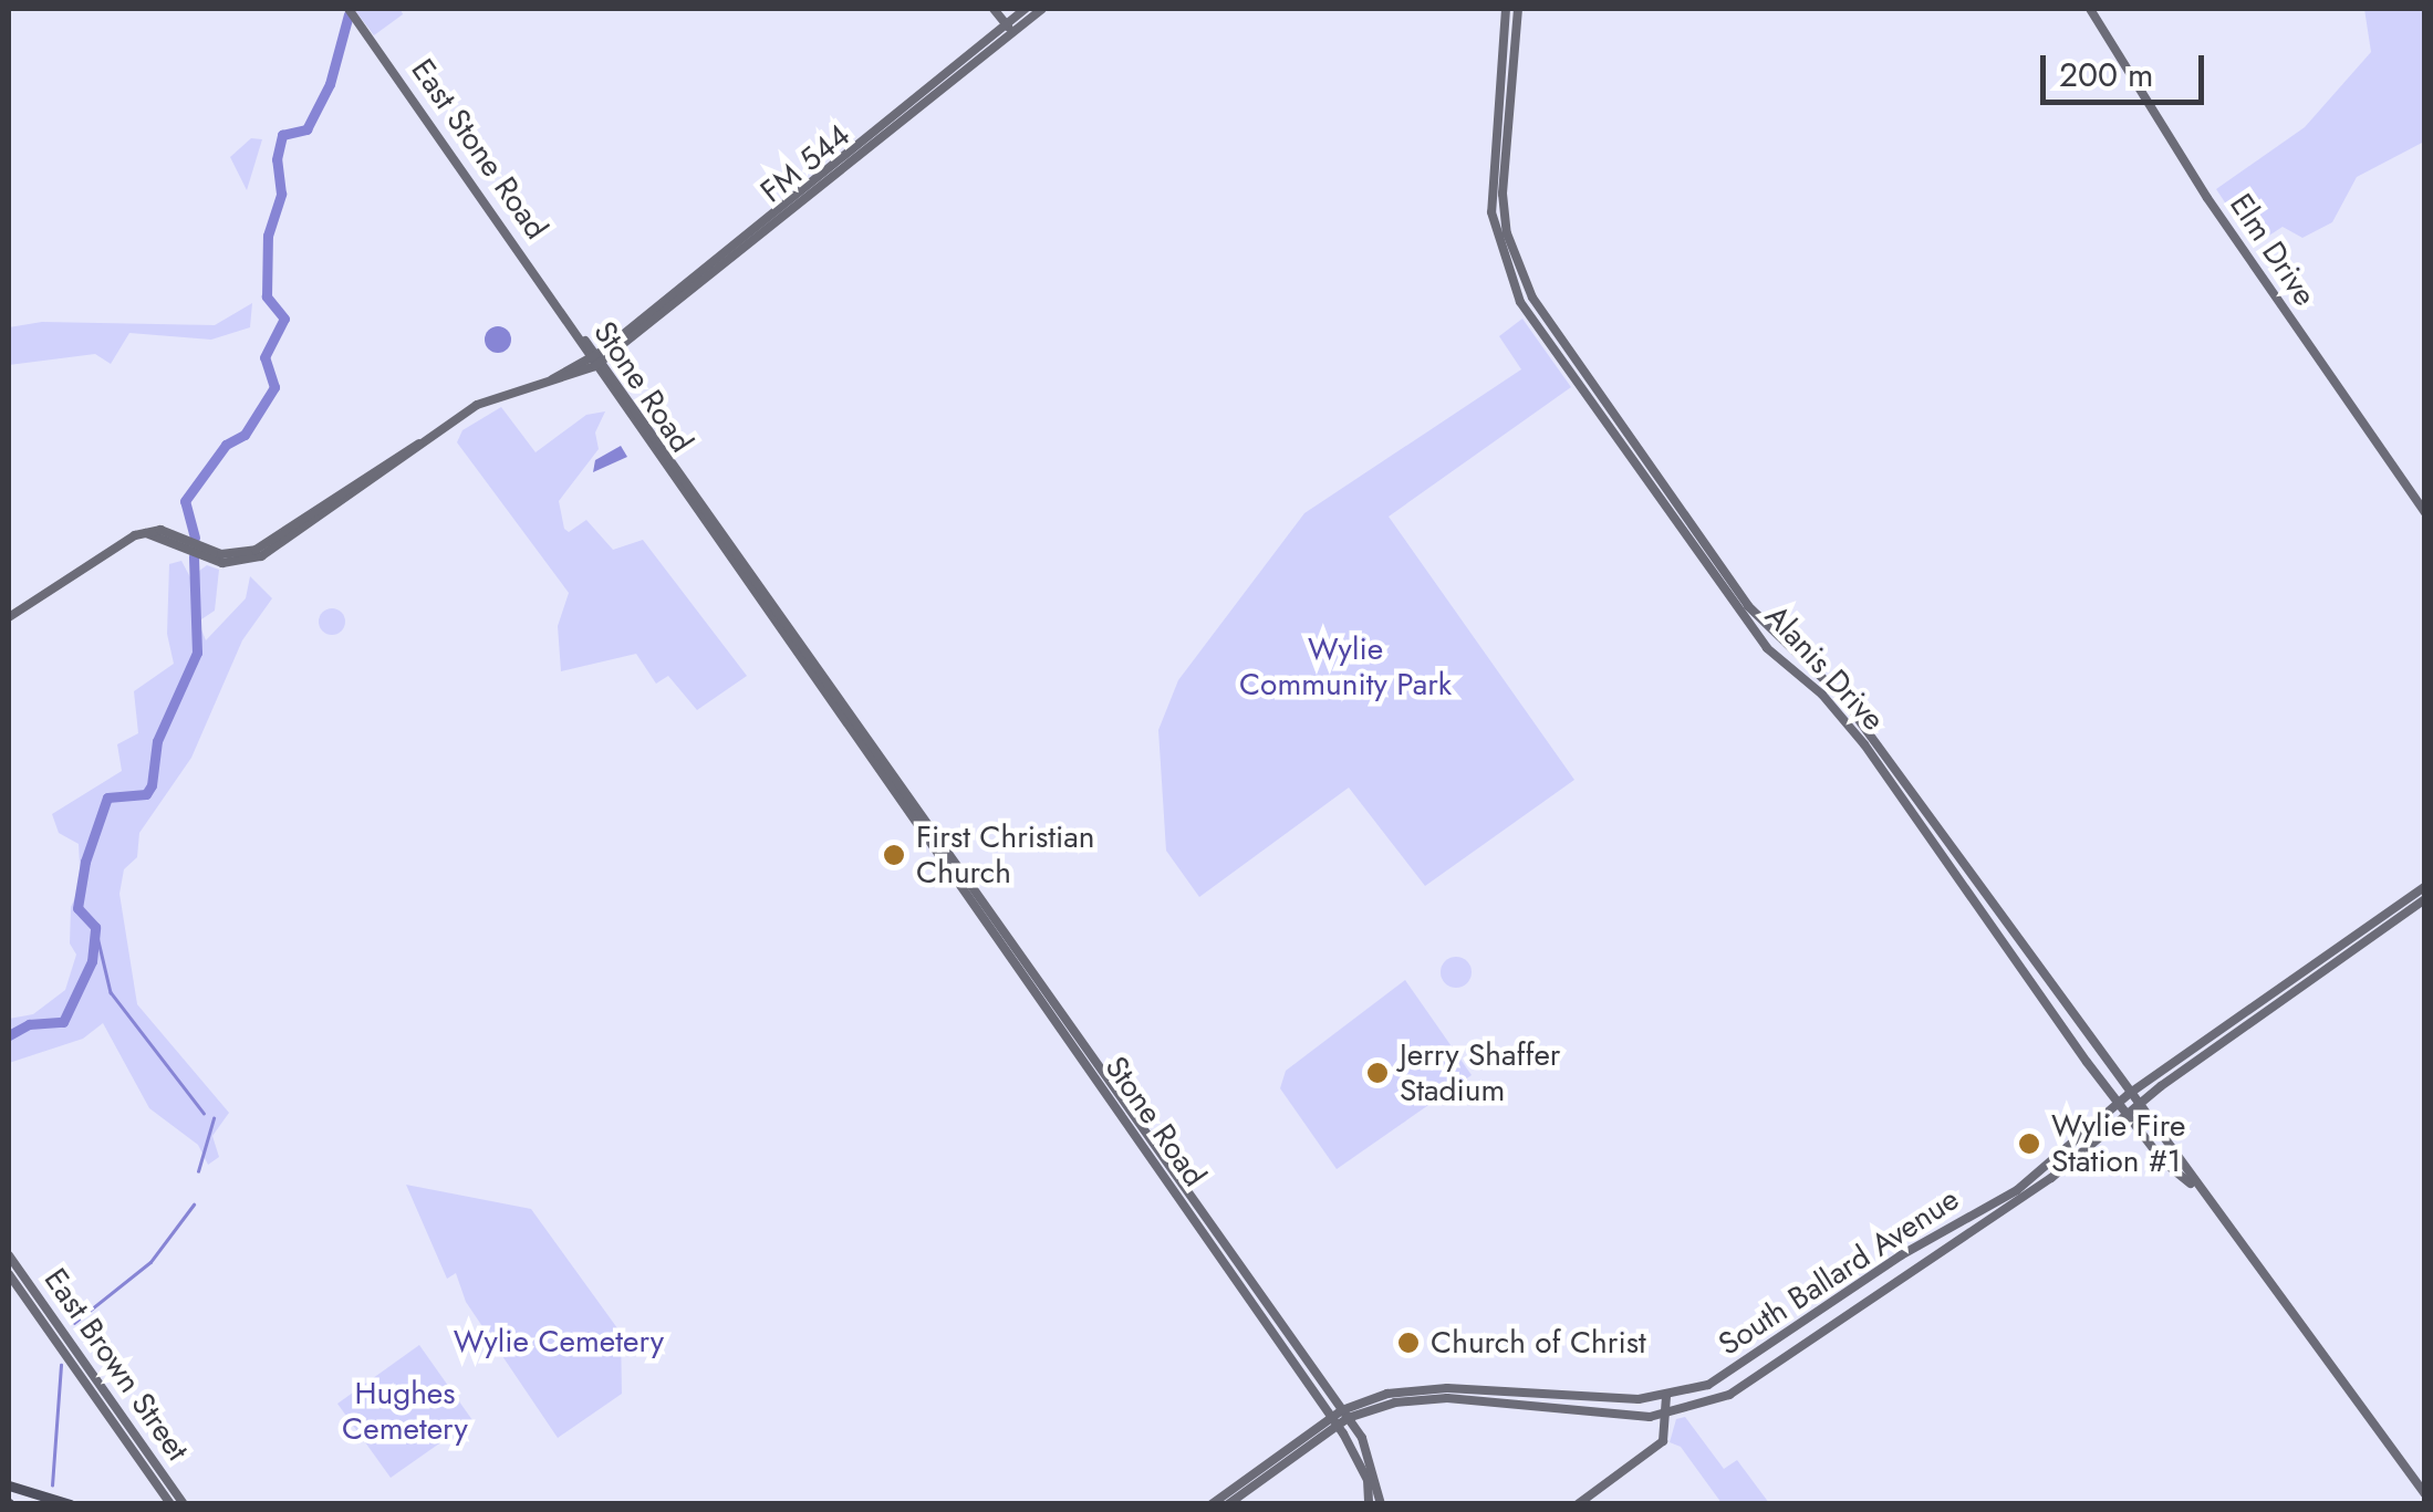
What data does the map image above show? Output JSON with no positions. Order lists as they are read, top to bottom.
{
  "streets": {
    "main road": [
      "East Stone Road",
      "FM 544",
      "Elm Drive",
      "Stone Road",
      "Alanis Drive",
      "South Ballard Avenue",
      "East Brown Street"
    ]
  },
  "crossings": [
    ["East Stone Road", "Stone Road"],
    ["FM 544", "Stone Road"],
    ["Stone Road", "South Ballard Avenue"],
    ["Alanis Drive", "South Ballard Avenue"]
  ],
  "parks": ["Wylie Community Park", "Wylie Cemetery", "Hughes Cemetery"],
  "places": [
    "First Christian Church",
    "Jerry Shaffer Stadium",
    "Wylie Fire Station #1",
    "Church of Christ"
  ],
  "scale_bar": "200 m"
}
